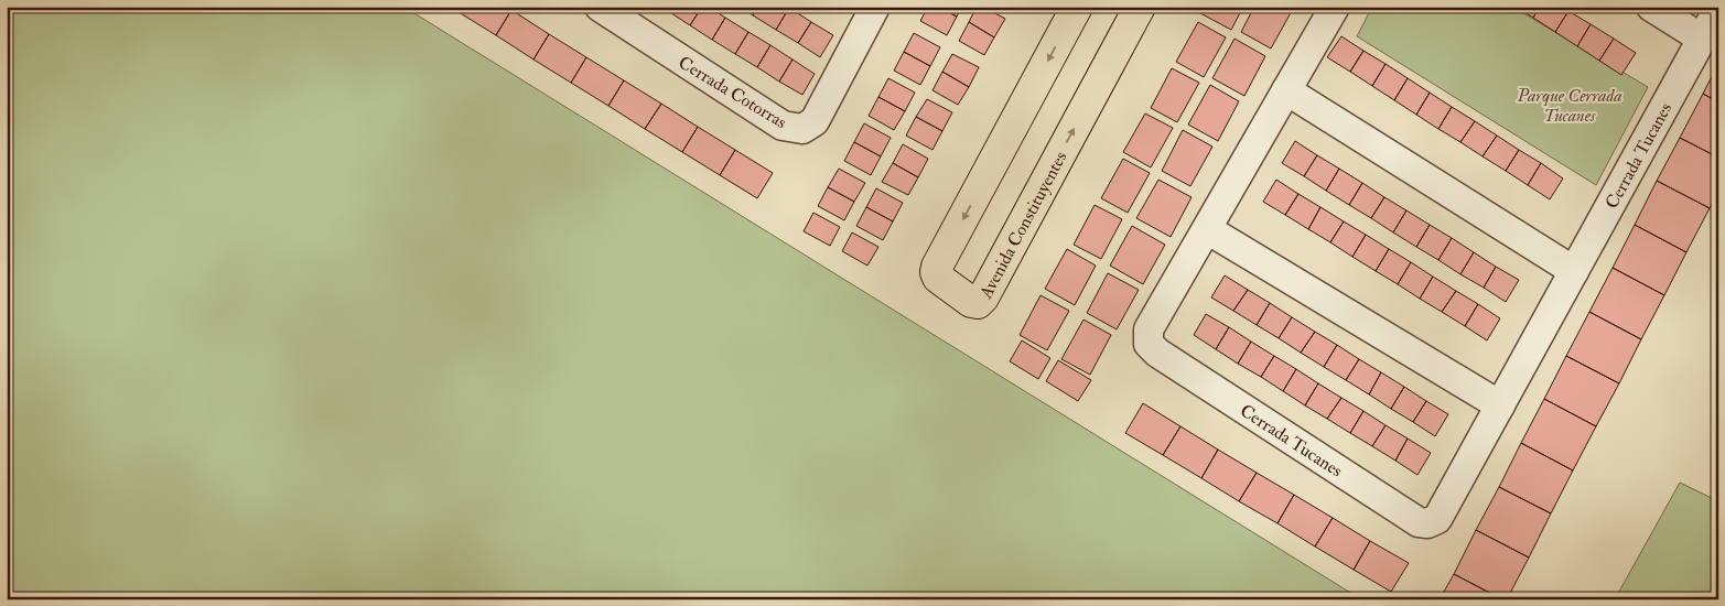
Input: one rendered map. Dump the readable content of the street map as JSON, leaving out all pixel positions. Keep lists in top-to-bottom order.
{
  "streets": {
    "main road": ["Avenida Constituyentes"],
    "street": ["Cerrada Cotorras", "Cerrada Tucanes"]
  },
  "parks": ["Parque Cerrada Tucanes"]
}
